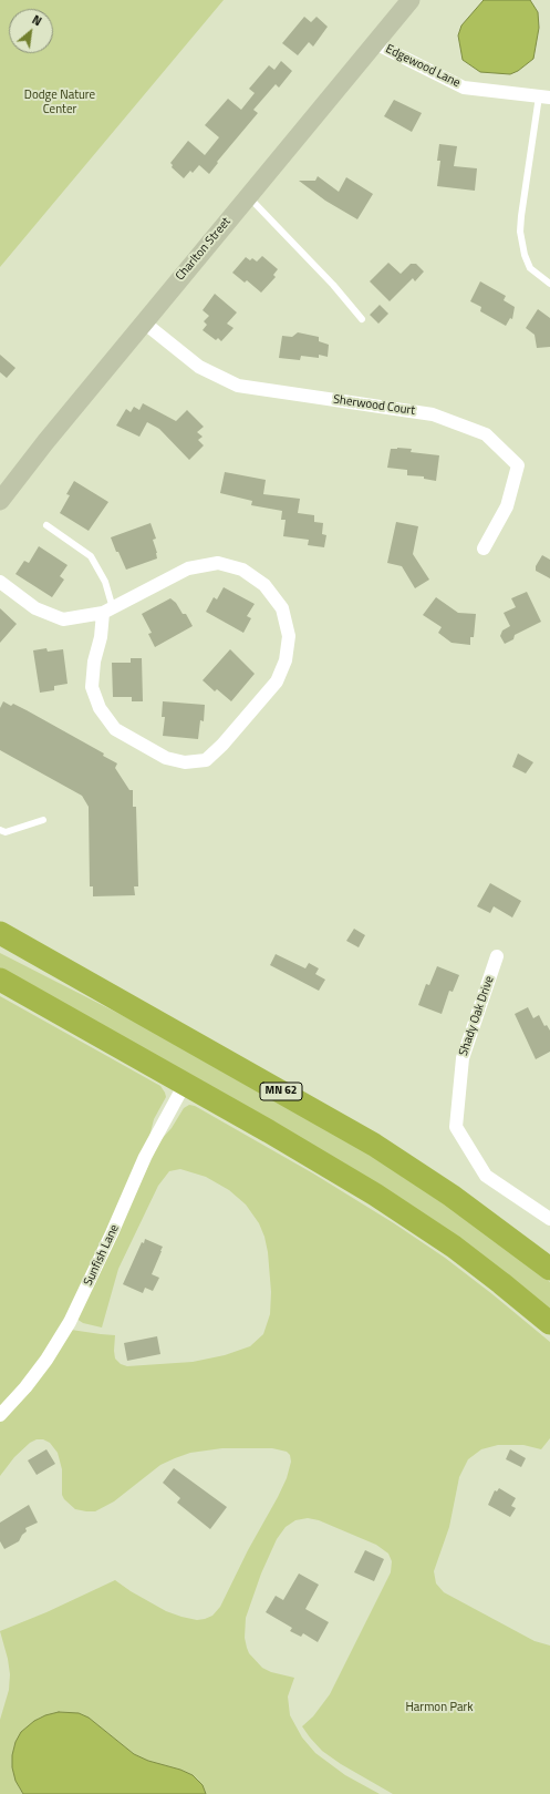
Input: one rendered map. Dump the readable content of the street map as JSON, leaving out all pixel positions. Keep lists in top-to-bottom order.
{
  "streets": {
    "highway": ["MN 62"],
    "street": [
      "Edgewood Lane",
      "Charlton Street",
      "Sherwood Court",
      "Shady Oak Drive",
      "Sunfish Lane"
    ]
  },
  "crossings": [
    ["Edgewood Lane", "Charlton Street"],
    ["Charlton Street", "Sherwood Court"]
  ],
  "parks": ["Dodge Nature Center", "Harmon Park"],
  "north": "top right"
}
